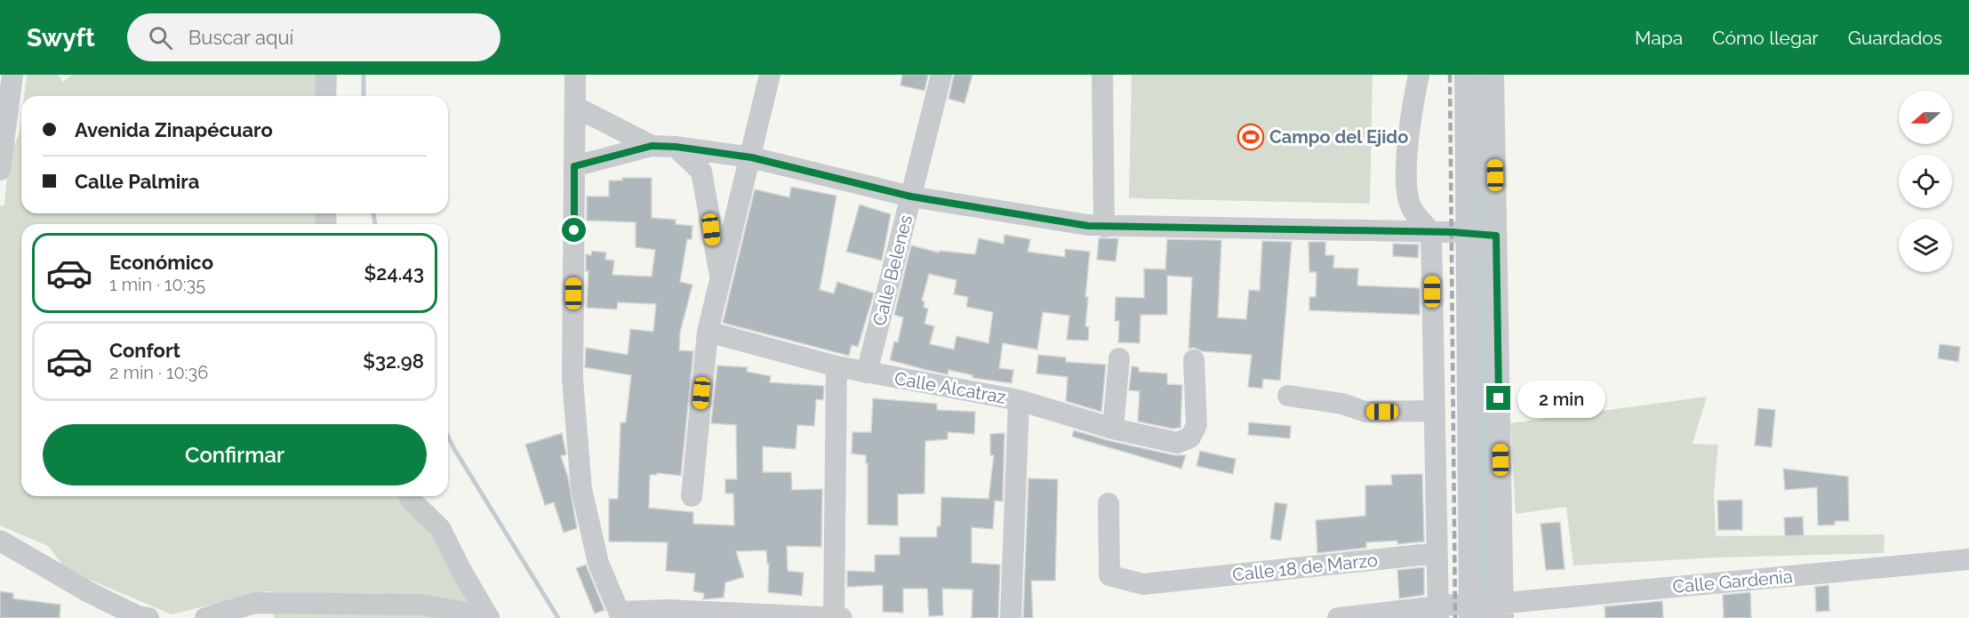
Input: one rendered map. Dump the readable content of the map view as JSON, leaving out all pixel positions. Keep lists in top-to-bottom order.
{
  "streets": {
    "street": [
      "Calle Belenes",
      "Calle Alcatraz",
      "Calle 18 de Marzo",
      "Calle Gardenia"
    ]
  },
  "crossings": [
    ["Calle Belenes", "Calle Alcatraz"]
  ],
  "places": {
    "sports": ["Campo del Ejido"]
  },
  "north": "left",
  "page": {
    "header": "Swyft",
    "search": "Buscar aquí",
    "nav": ["Mapa", "Cómo llegar", "Guardados"],
    "banner": ["Avenida Zinapécuaro", "Calle Palmira"],
    "list": [
      {
        "name": "Económico",
        "note": "1 min · 10:35",
        "value": "$24.43"
      },
      {
        "name": "Confort",
        "note": "2 min · 10:36",
        "value": "$32.98"
      }
    ],
    "bubble": "2 min",
    "buttons": "Confirmar"
  }
}
